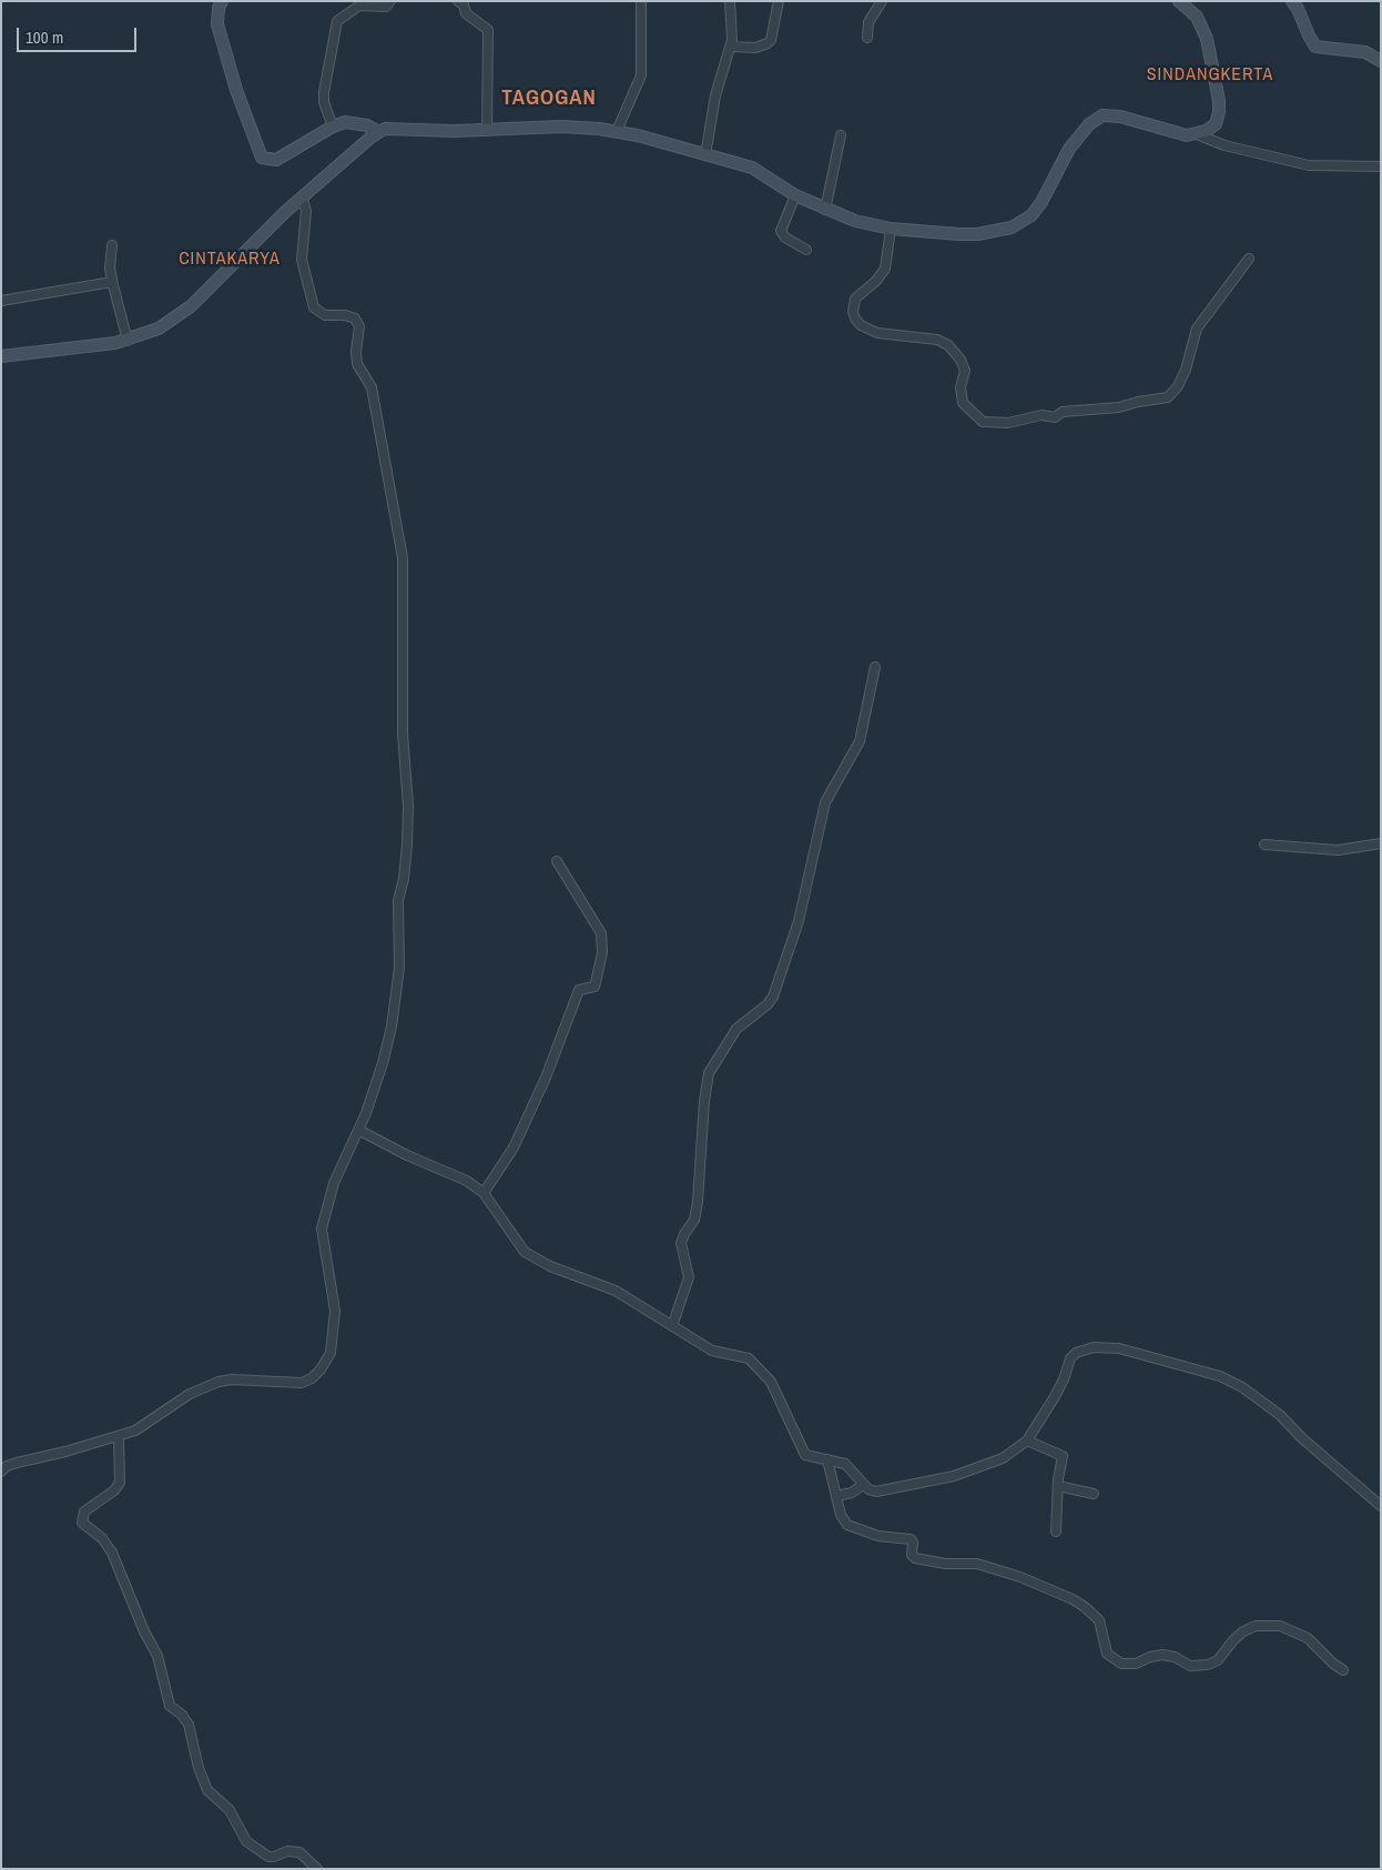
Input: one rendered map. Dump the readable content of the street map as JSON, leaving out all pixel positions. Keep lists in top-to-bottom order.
{
  "districts": ["SINDANGKERTA", "TAGOGAN", "CINTAKARYA"],
  "scale_bar": "100 m"
}
